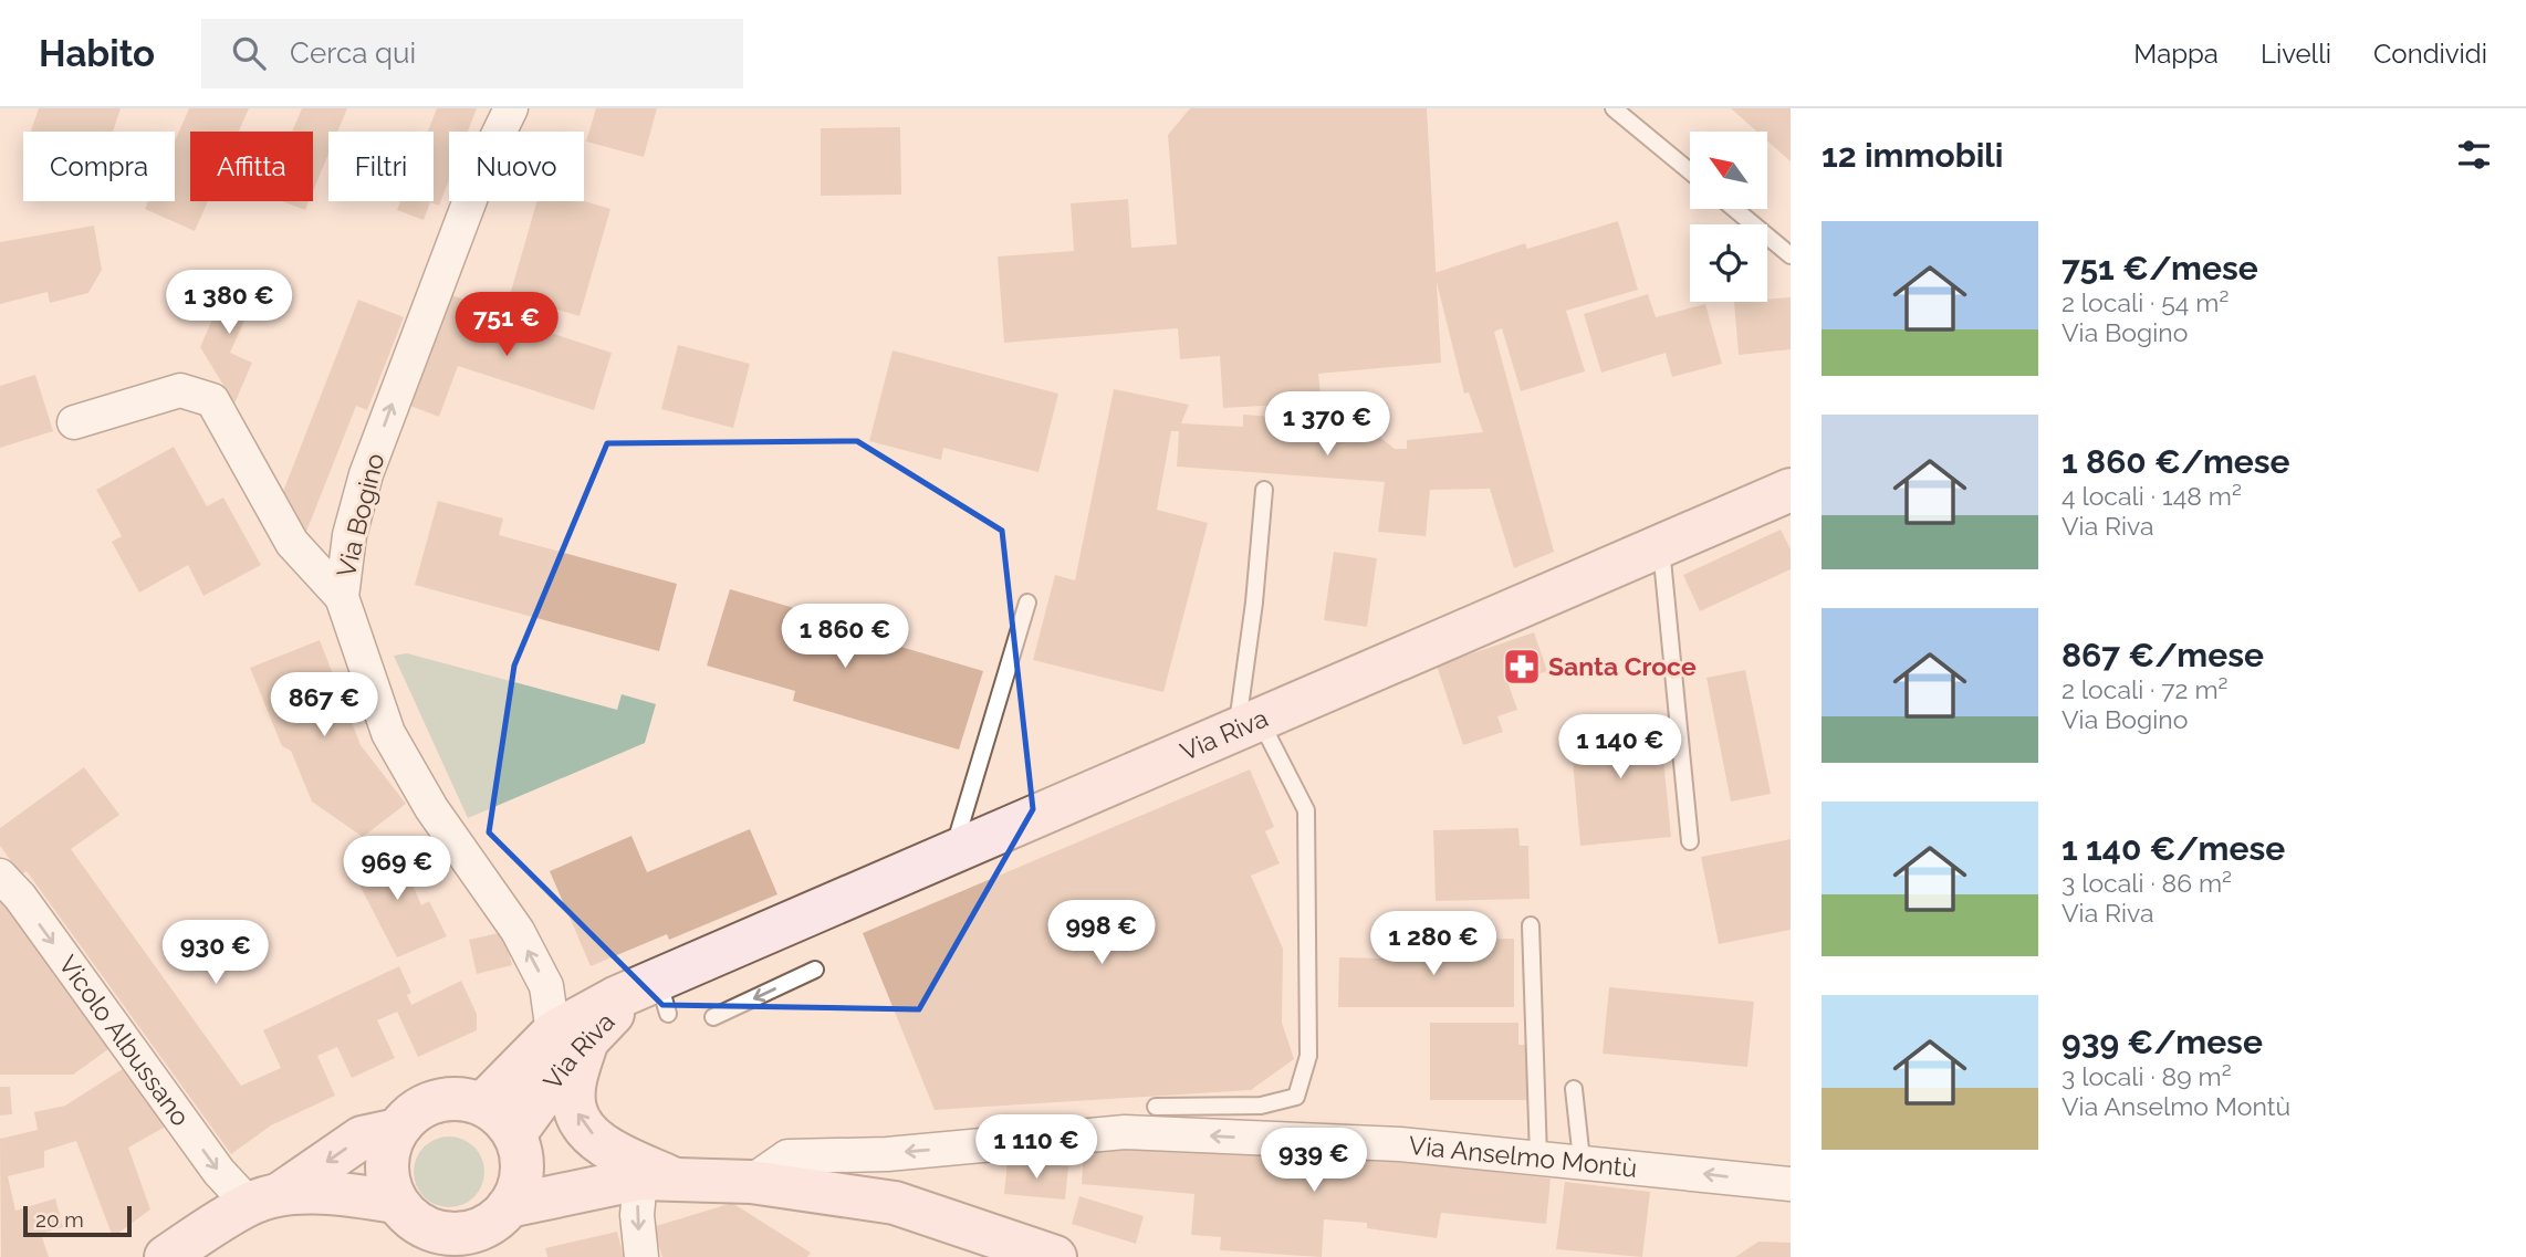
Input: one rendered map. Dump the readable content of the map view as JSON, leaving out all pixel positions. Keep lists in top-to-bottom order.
{
  "streets": {
    "street": [
      "Via Bogino",
      "Via Riva",
      "Vicolo Albussano",
      "Via Anselmo Montù"
    ]
  },
  "crossings": [
    ["Via Bogino", "Via Riva"]
  ],
  "one_way": ["Via Bogino", "Vicolo Albussano"],
  "places": {
    "pharmacy": ["Santa Croce"]
  },
  "scale_bar": "20 m",
  "north": "top left",
  "page": {
    "header": "Habito",
    "search": "Cerca qui",
    "nav": ["Mappa", "Livelli", "Condividi"],
    "heading": "12 immobili",
    "chip": [
      "Compra",
      "Affitta",
      "Filtri",
      "Nuovo"
    ],
    "list": [
      {
        "name": "751 €/mese",
        "note": "2 locali · 54 m² · Via Bogino"
      },
      {
        "name": "1 860 €/mese",
        "note": "4 locali · 148 m² · Via Riva"
      },
      {
        "name": "867 €/mese",
        "note": "2 locali · 72 m² · Via Bogino"
      },
      {
        "name": "1 140 €/mese",
        "note": "3 locali · 86 m² · Via Riva"
      },
      {
        "name": "939 €/mese",
        "note": "3 locali · 89 m² · Via Anselmo Montù"
      }
    ],
    "price": [
      "1 380 €",
      "751 €",
      "1 370 €",
      "1 860 €",
      "867 €",
      "1 140 €",
      "969 €",
      "998 €",
      "1 280 €",
      "930 €",
      "1 110 €",
      "939 €"
    ],
    "scale": "20 m"
  }
}
